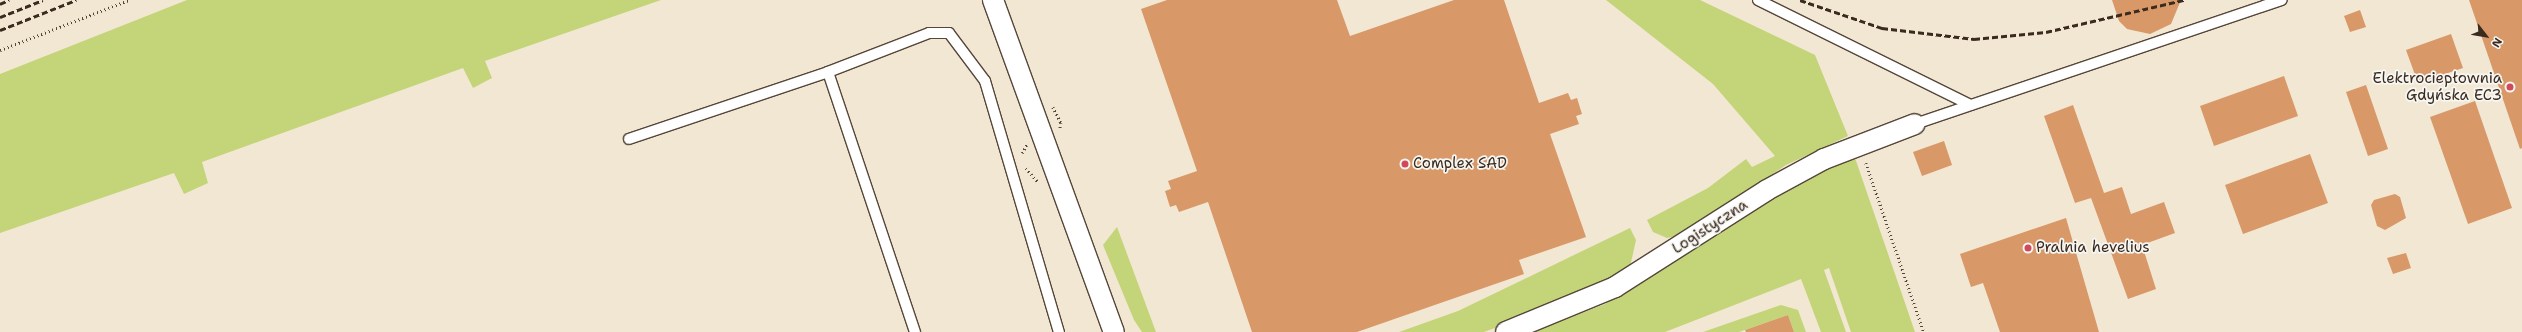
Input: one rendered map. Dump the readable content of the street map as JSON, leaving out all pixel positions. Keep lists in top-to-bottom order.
{
  "streets": {
    "street": ["Logistyczna"]
  },
  "places": ["Elektrociepłownia Gdyńska EC3", "Complex SAD", "Pralnia hevelius"],
  "north": "bottom right"
}
